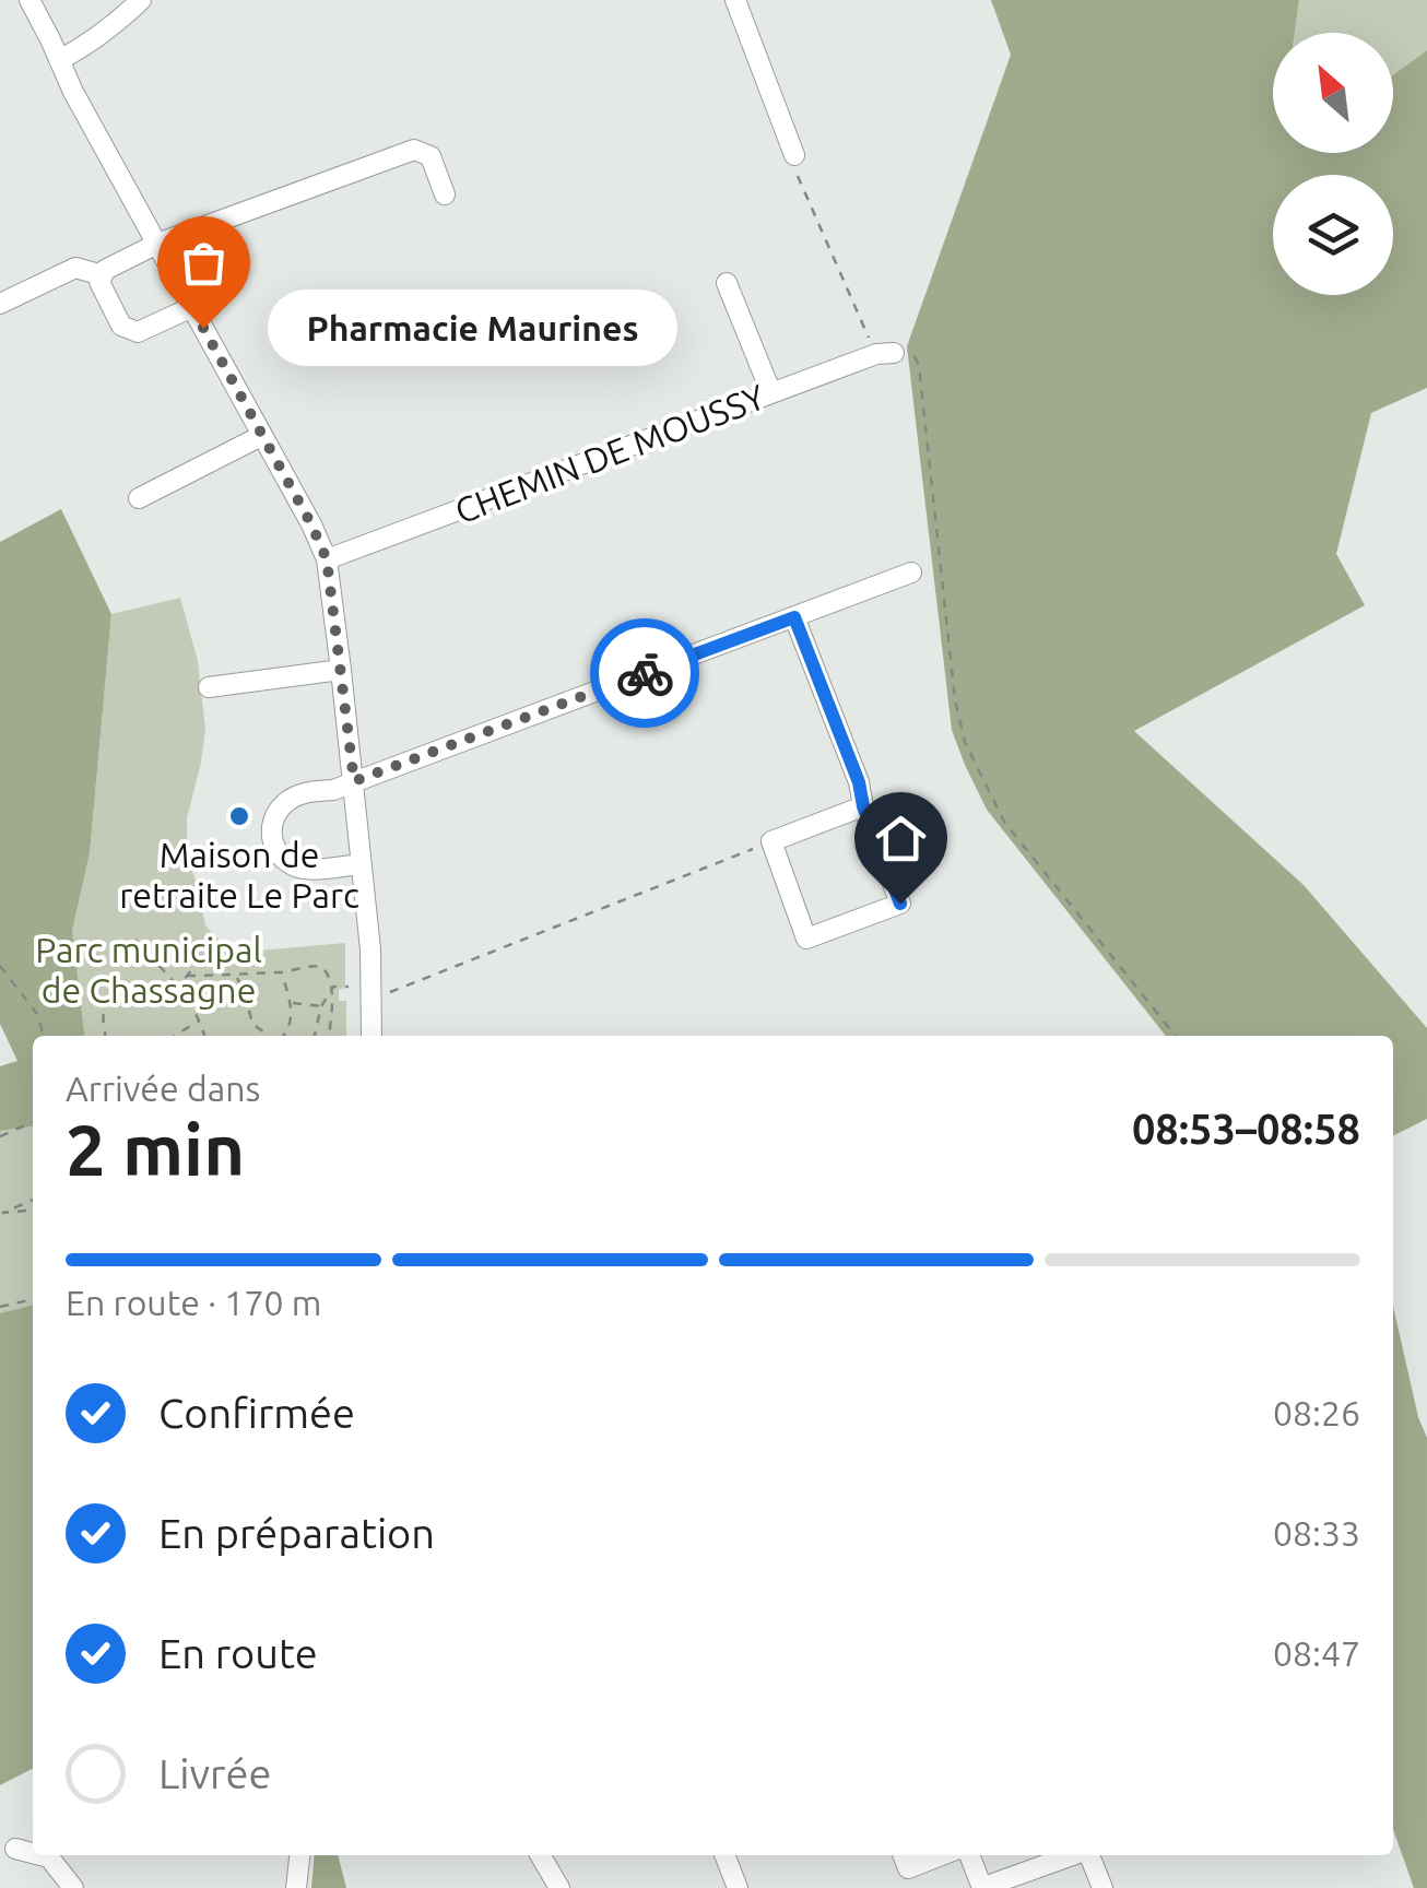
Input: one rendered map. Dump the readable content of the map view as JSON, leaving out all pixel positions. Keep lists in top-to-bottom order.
{
  "streets": {
    "street": ["CHEMIN DE MOUSSY"]
  },
  "parks": ["Parc municipal de Chassagne"],
  "places": ["Pharmacie Maurines", "Maison de retraite Le Parc"],
  "north": "top left",
  "page": {
    "bubble": "Pharmacie Maurines",
    "heading": ["2 min", "Arrivée dans", "08:53–08:58"],
    "bar": "En route · 170 m",
    "list": [
      ["Confirmée", "08:26"],
      ["En préparation", "08:33"],
      ["En route", "08:47"],
      "Livrée"
    ]
  }
}
